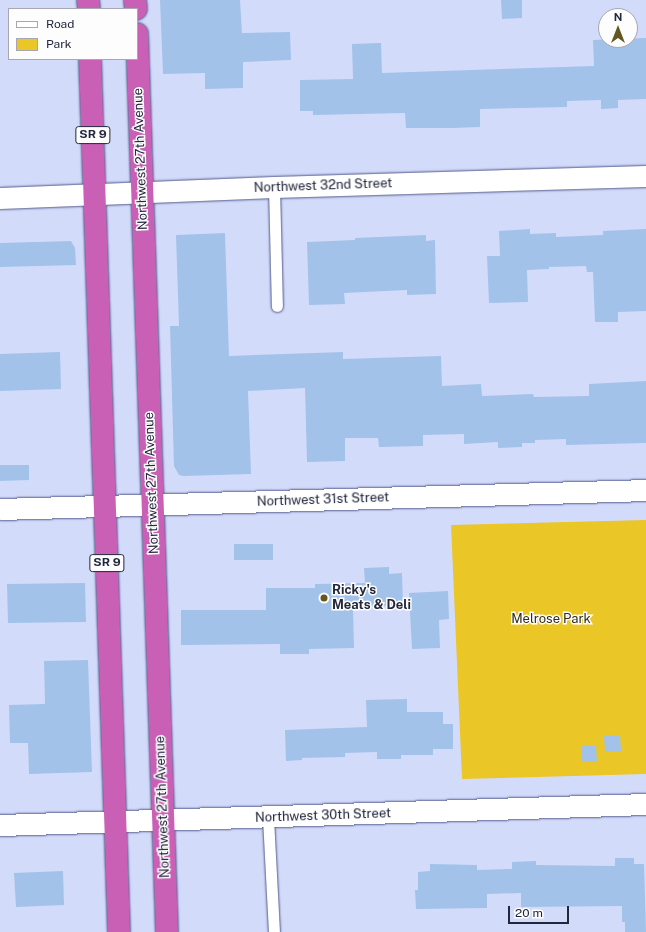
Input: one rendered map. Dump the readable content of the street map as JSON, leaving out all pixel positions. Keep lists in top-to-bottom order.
{
  "streets": {
    "highway": ["SR 9", "Northwest 27th Avenue"],
    "street": ["Northwest 32nd Street", "Northwest 31st Street", "Northwest 30th Street"]
  },
  "crossings": [
    ["SR 9", "Northwest 32nd Street"],
    ["SR 9", "Northwest 31st Street"],
    ["SR 9", "Northwest 30th Street"],
    ["Northwest 27th Avenue", "Northwest 32nd Street"],
    ["Northwest 27th Avenue", "Northwest 31st Street"],
    ["Northwest 27th Avenue", "Northwest 30th Street"]
  ],
  "parks": ["Melrose Park"],
  "places": ["Ricky's Meats & Deli"],
  "legend": ["Road", "Park"],
  "scale_bar": "20 m",
  "north": "top"
}
